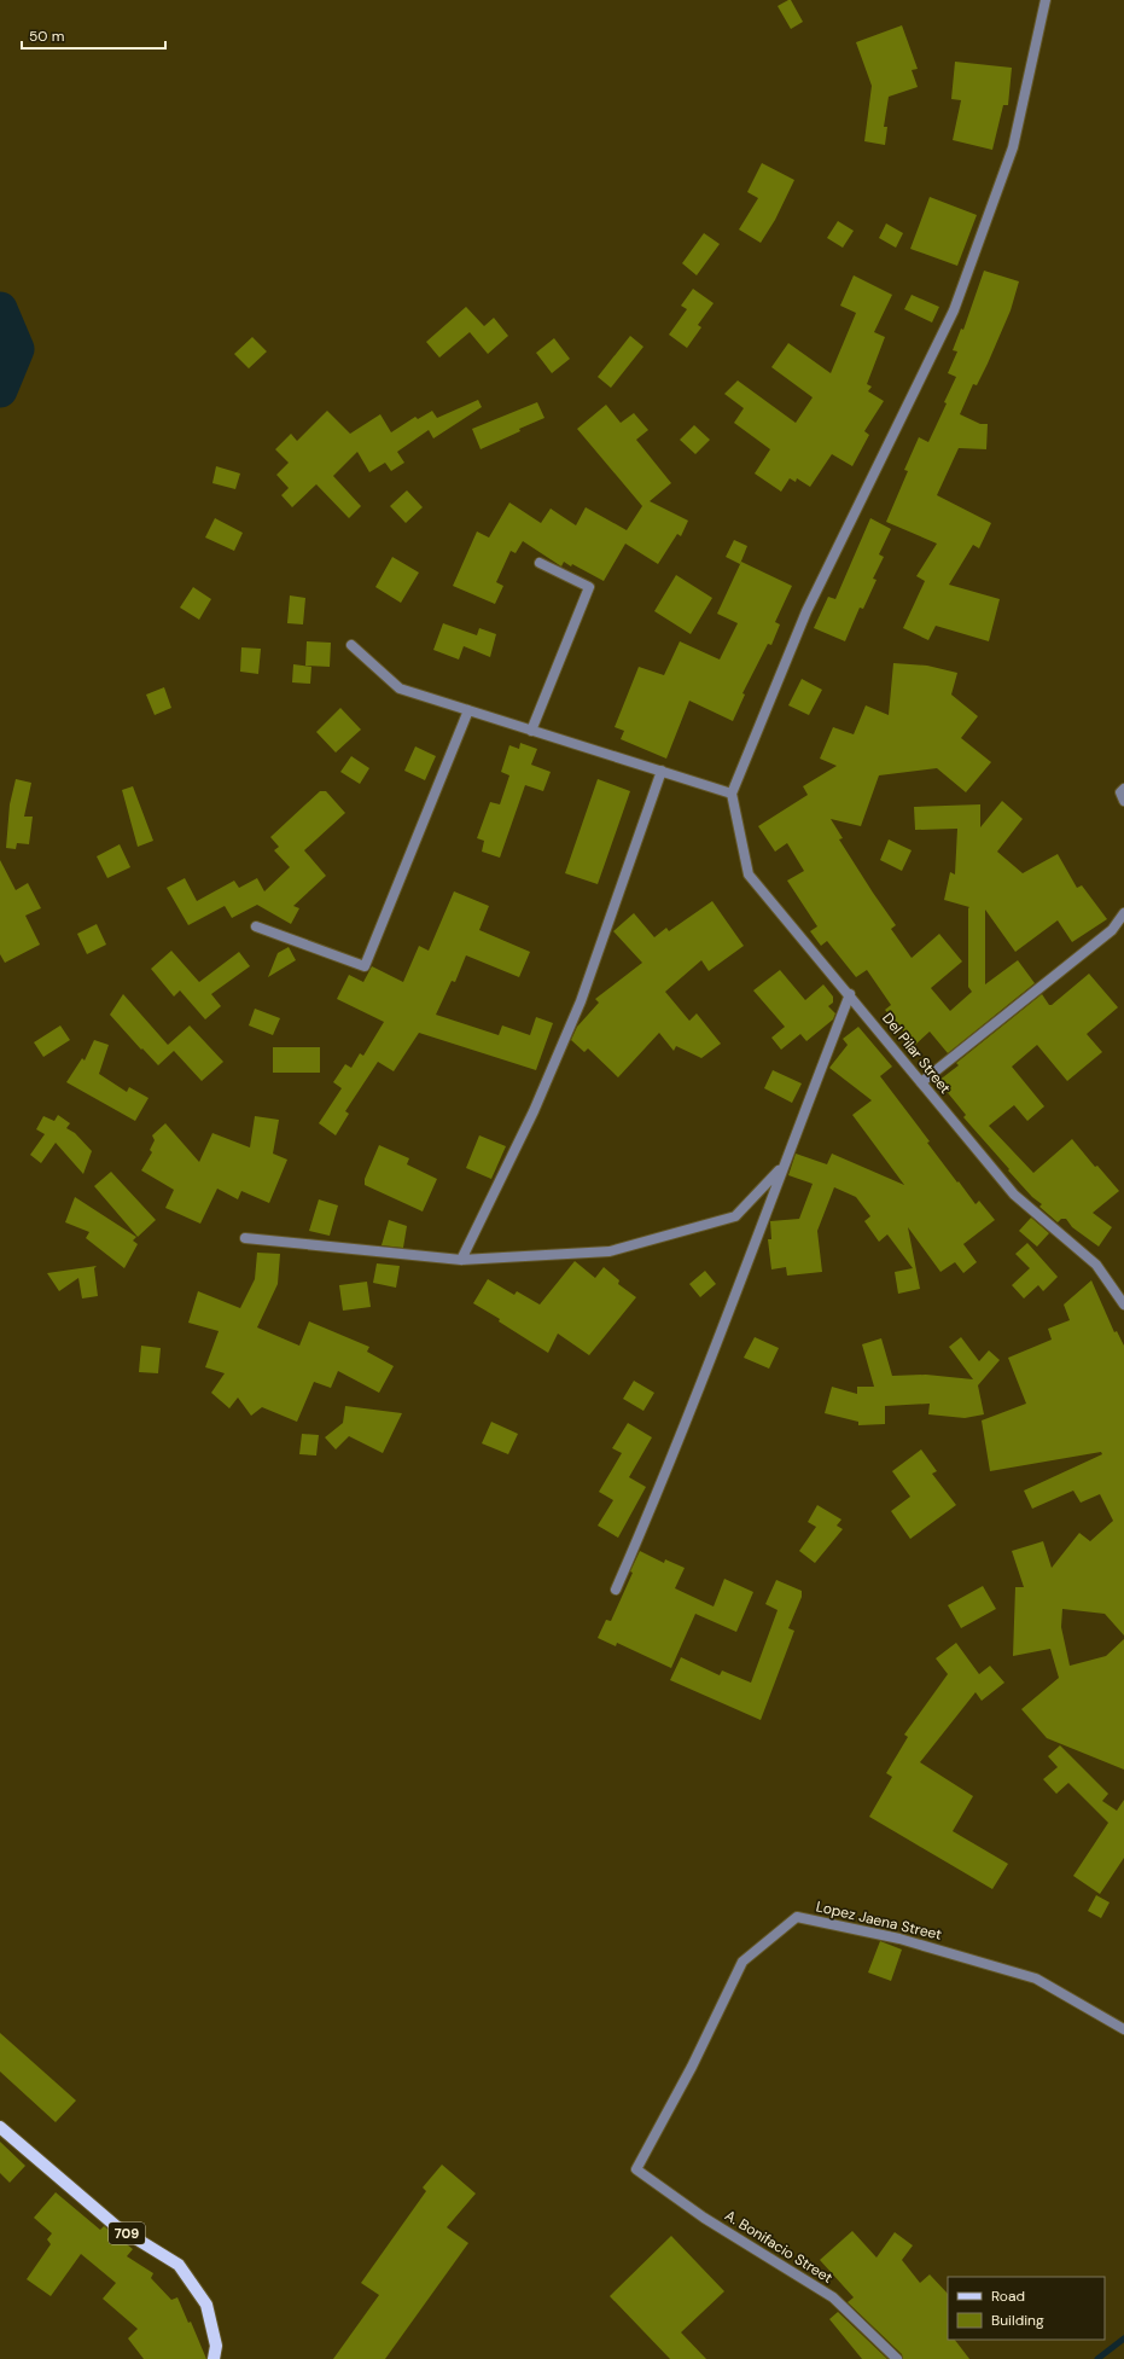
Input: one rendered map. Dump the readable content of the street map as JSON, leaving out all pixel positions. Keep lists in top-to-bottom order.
{
  "streets": {
    "main road": ["709"],
    "street": ["Del Pilar Street", "Lopez Jaena Street", "A. Bonifacio Street"]
  },
  "crossings": [
    ["Lopez Jaena Street", "A. Bonifacio Street"]
  ],
  "legend": ["Road", "Building"],
  "scale_bar": "50 m"
}
